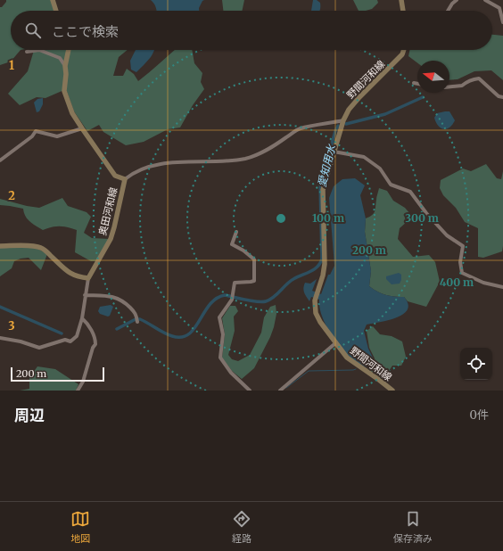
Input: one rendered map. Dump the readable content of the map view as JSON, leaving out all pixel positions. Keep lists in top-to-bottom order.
{
  "streets": {
    "main road": ["野間河和線", "奥田河和線"]
  },
  "water": ["愛知用水"],
  "scale_bar": "200 m",
  "north": "left",
  "page": {
    "search": "ここで検索",
    "scale": "200 m",
    "heading": ["周辺", "0件"],
    "nav": ["地図", "経路", "保存済み"]
  },
  "grid": {
    "rows": ["1", "2", "3"]
  },
  "rings": [
    "100 m",
    "300 m",
    "200 m",
    "400 m"
  ]
}
